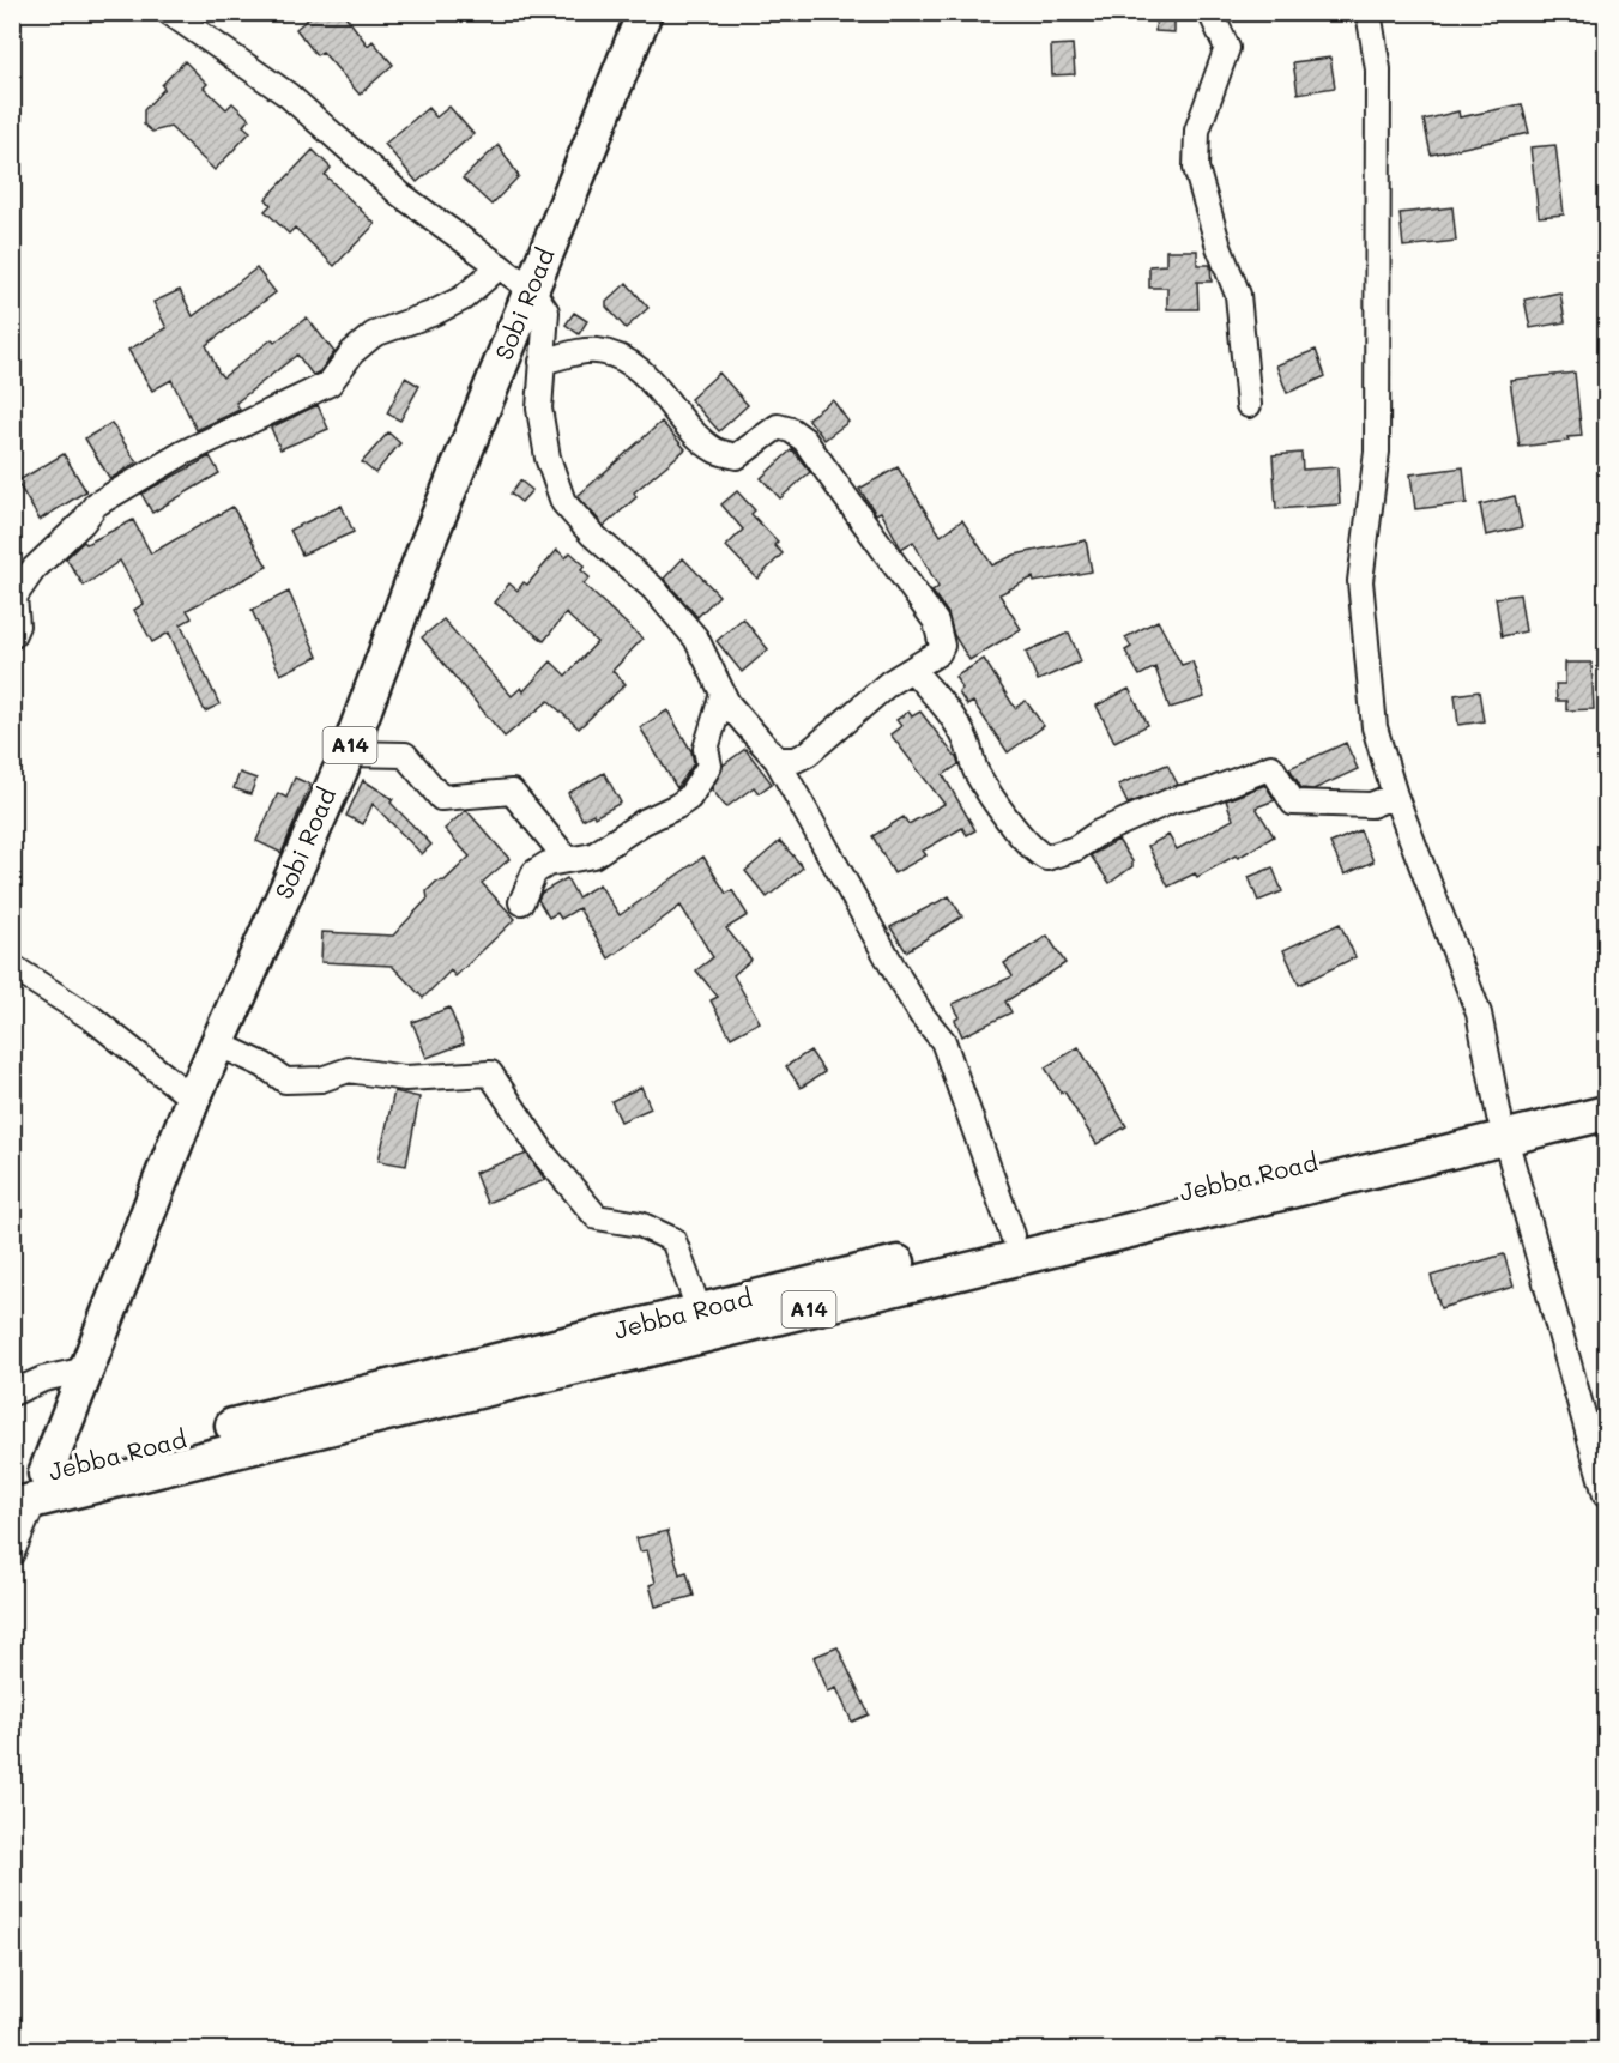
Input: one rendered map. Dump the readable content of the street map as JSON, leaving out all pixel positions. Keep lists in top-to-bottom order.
{
  "streets": {
    "highway": ["Sobi Road", "A14", "Jebba Road"]
  },
  "crossings": [
    ["Sobi Road", "A14"],
    ["Sobi Road", "Jebba Road"],
    ["A14", "Jebba Road"]
  ]
}
